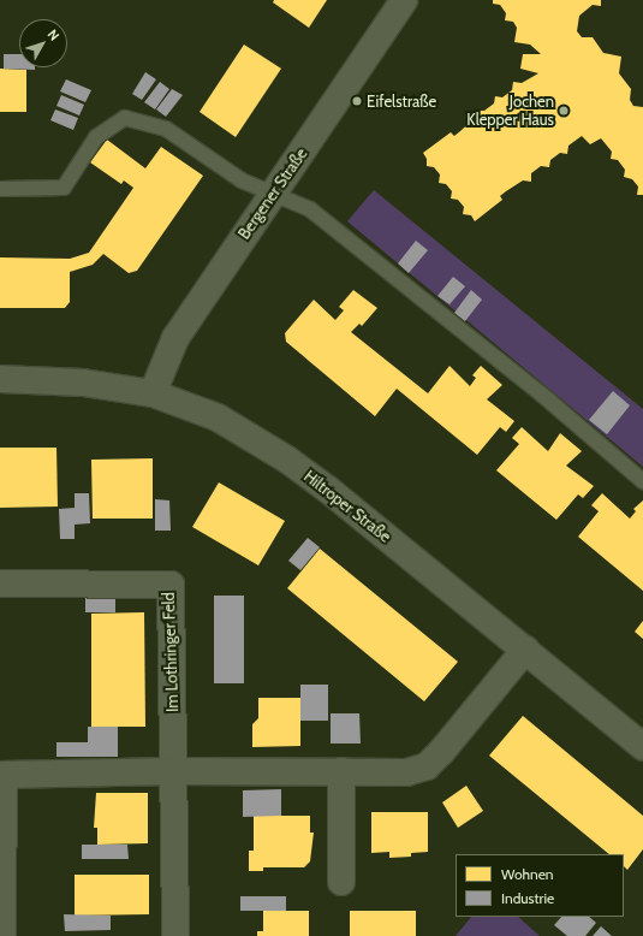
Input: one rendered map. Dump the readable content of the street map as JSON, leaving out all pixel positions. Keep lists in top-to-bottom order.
{
  "streets": {
    "street": ["Bergener Straße", "Hiltroper Straße", "Im Lothringer Feld"]
  },
  "crossings": [
    ["Bergener Straße", "Hiltroper Straße"]
  ],
  "places": ["Eifelstraße", "Jochen Klepper Haus"],
  "legend": ["Wohnen", "Industrie"],
  "north": "top right"
}
